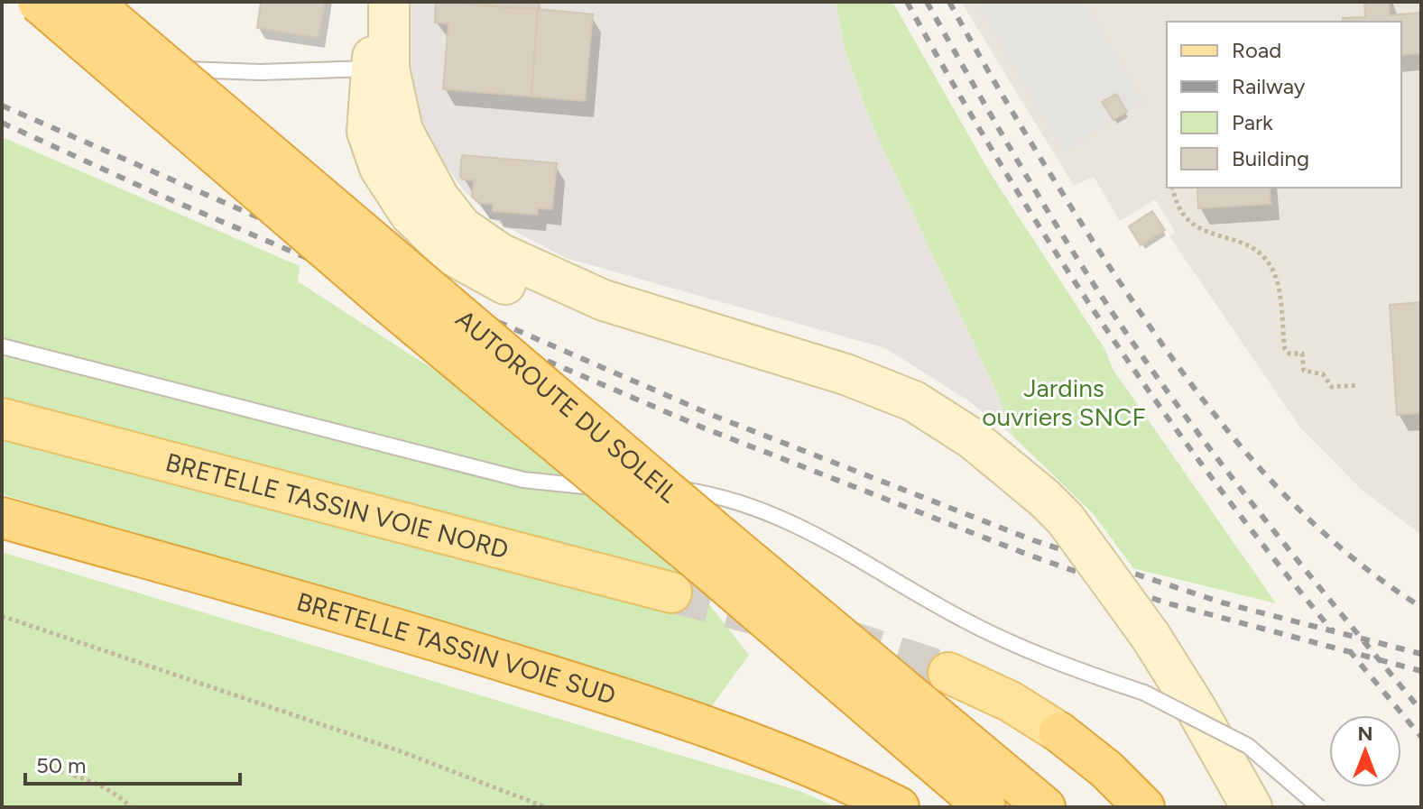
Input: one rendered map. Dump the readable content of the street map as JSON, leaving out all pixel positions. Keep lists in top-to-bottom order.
{
  "streets": {
    "highway": ["AUTOROUTE DU SOLEIL", "BRETELLE TASSIN VOIE SUD"],
    "main road": ["BRETELLE TASSIN VOIE NORD"]
  },
  "parks": ["Jardins ouvriers SNCF"],
  "legend": [
    "Road",
    "Railway",
    "Park",
    "Building"
  ],
  "scale_bar": "50 m",
  "north": "top"
}
